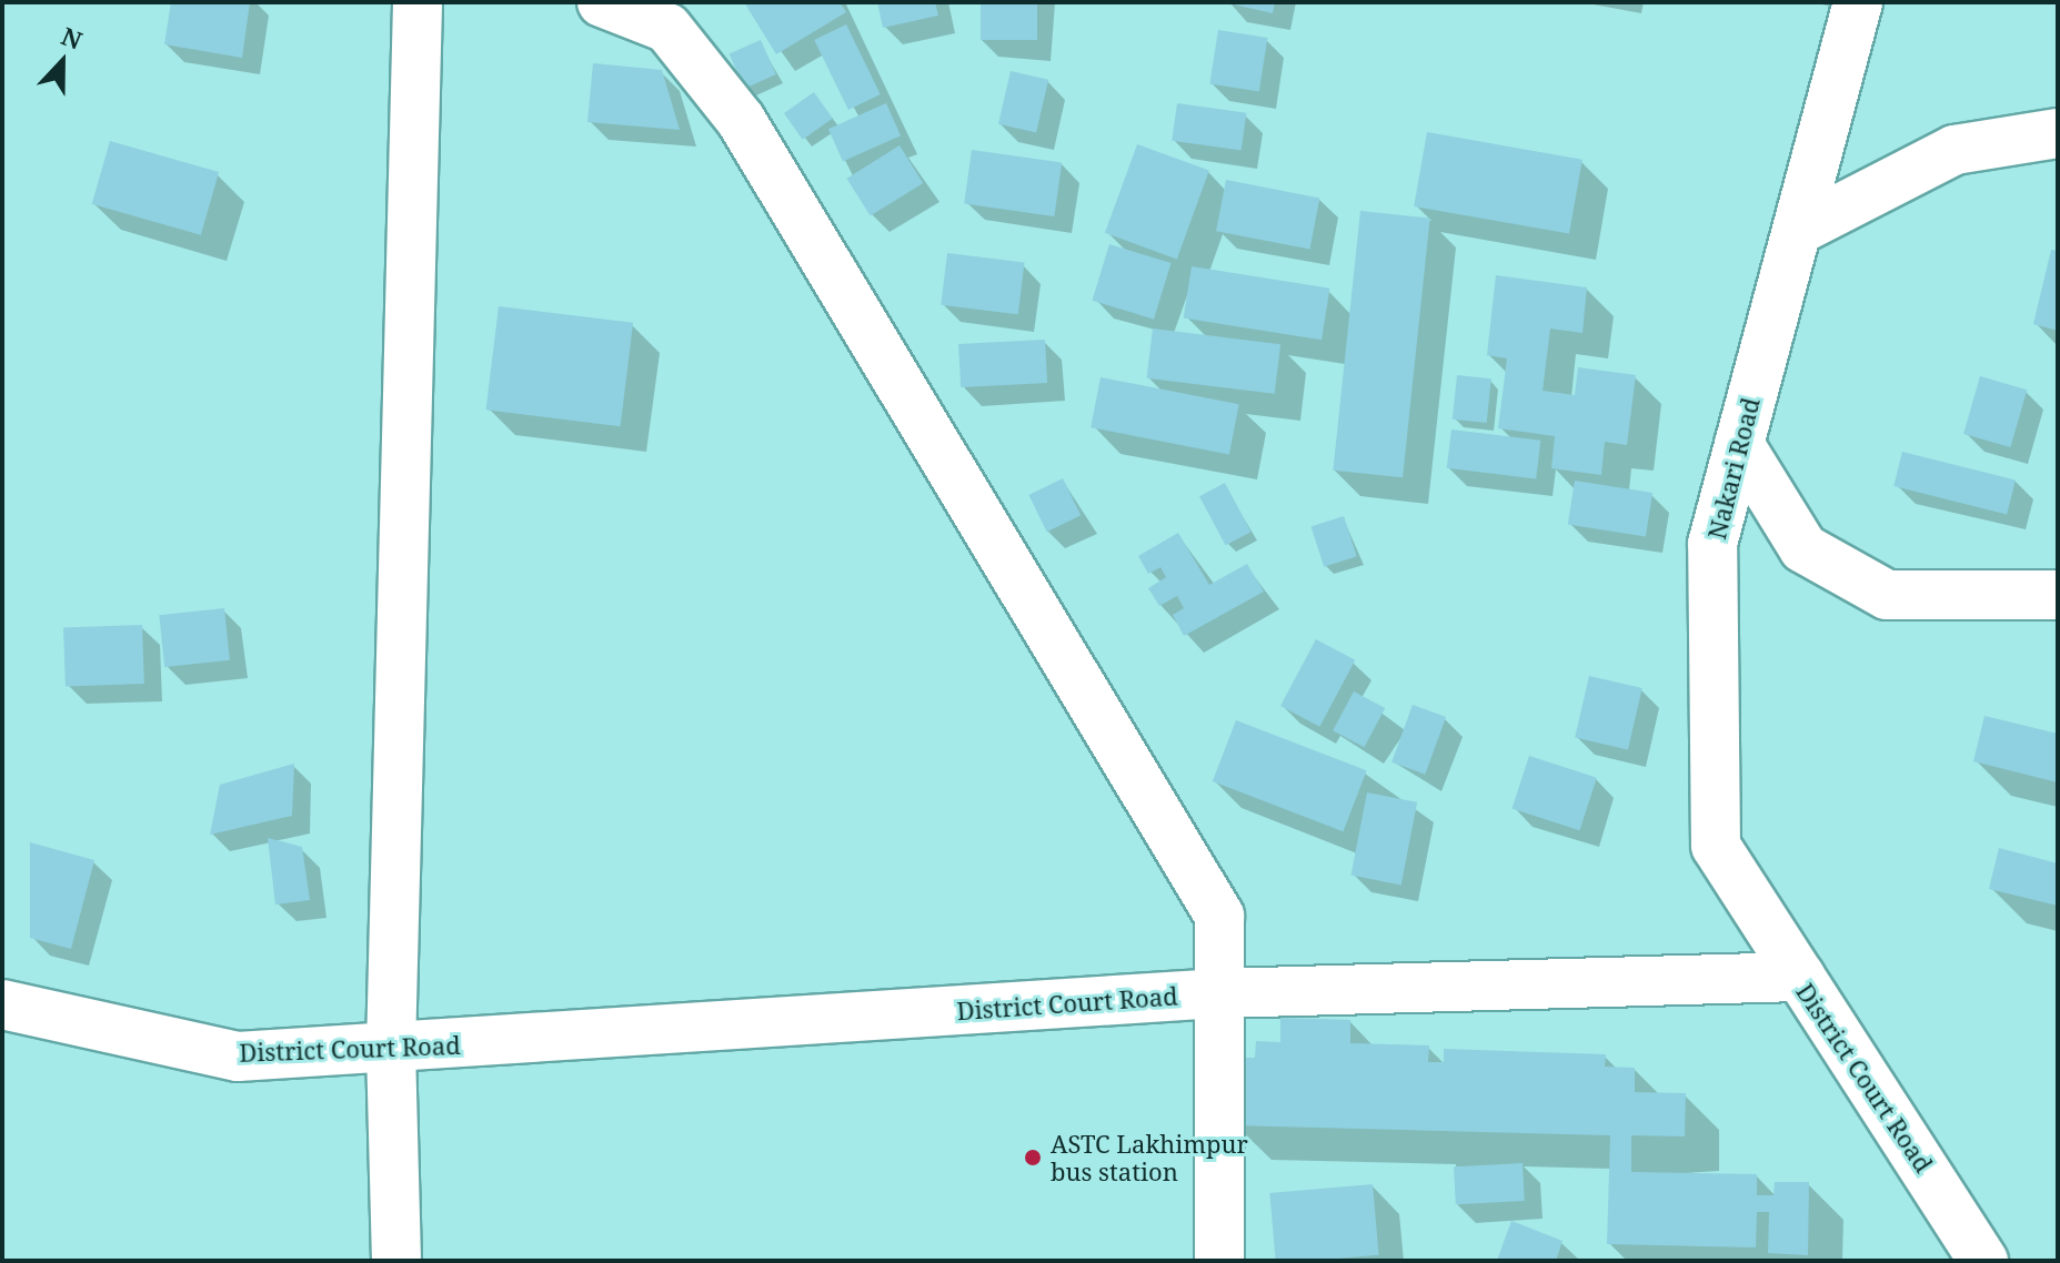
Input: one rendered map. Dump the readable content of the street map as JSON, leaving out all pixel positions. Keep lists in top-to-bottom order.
{
  "streets": {
    "street": ["Nakari Road", "District Court Road"]
  },
  "crossings": [
    ["Nakari Road", "District Court Road"]
  ],
  "places": ["ASTC Lakhimpur bus station"],
  "north": "top"
}
